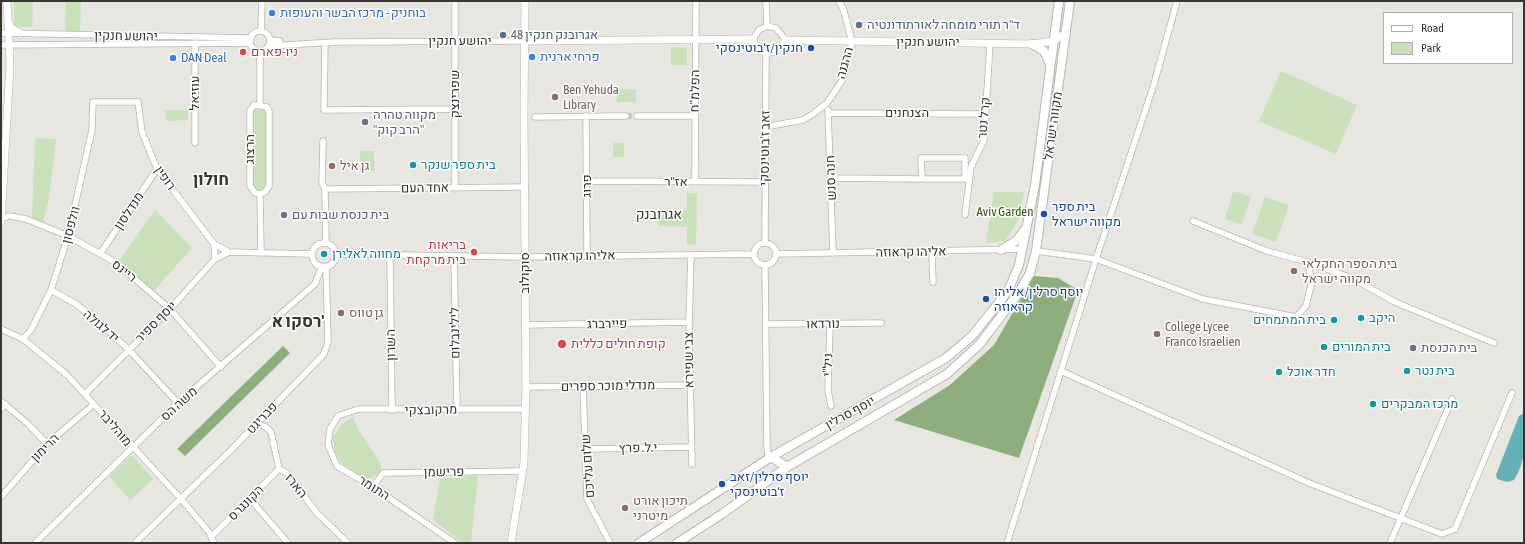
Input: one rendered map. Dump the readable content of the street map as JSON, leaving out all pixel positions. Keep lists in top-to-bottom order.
{
  "streets": {
    "main road": ["מקווה ישראל", "יוסף סרלין"],
    "street": [
      "יהושע חנקין",
      "ההגנה",
      "הפלמ\"ח",
      "עוזיאל",
      "שפרינצק",
      "הצנחנים",
      "קרל נטר",
      "זאב ז'בוטינסקי",
      "הרצוג",
      "רופין",
      "חנה סנש",
      "אז\"ר",
      "פרוג",
      "אחד העם",
      "מנדלסון",
      "וולפסון",
      "אליהו קראוזה",
      "ריינס",
      "סוקולוב",
      "יוסף ספיר",
      "פיירברג",
      "נורדאו",
      "יד לגולה",
      "לילינבלום",
      "השרון",
      "צבי שפירא",
      "ניל\"י",
      "מנדלי מוכר ספרים",
      "משה הס",
      "מרקובצקי",
      "פבריגט",
      "מוהליבר",
      "הרימון",
      "י.ל. פרץ",
      "שלום עליכם",
      "פרישמן",
      "הארז",
      "התומר",
      "הקונגרס"
    ]
  },
  "crossings": [
    ["יהושע חנקין", "ההגנה"],
    ["יהושע חנקין", "הפלמ\"ח"],
    ["יהושע חנקין", "עוזיאל"],
    ["יהושע חנקין", "שפרינצק"],
    ["יהושע חנקין", "קרל נטר"],
    ["יהושע חנקין", "מקווה ישראל"],
    ["יהושע חנקין", "זאב ז'בוטינסקי"],
    ["יהושע חנקין", "סוקולוב"],
    ["ההגנה", "זאב ז'בוטינסקי"],
    ["ההגנה", "חנה סנש"],
    ["הפלמ\"ח", "אז\"ר"],
    ["שפרינצק", "אחד העם"],
    ["הצנחנים", "קרל נטר"],
    ["הצנחנים", "חנה סנש"],
    ["מקווה ישראל", "אליהו קראוזה"],
    ["מקווה ישראל", "יוסף סרלין"],
    ["זאב ז'בוטינסקי", "אז\"ר"],
    ["זאב ז'בוטינסקי", "אליהו קראוזה"],
    ["רופין", "מנדלסון"],
    ["רופין", "וולפסון"],
    ["רופין", "יוסף ספיר"],
    ["חנה סנש", "אליהו קראוזה"],
    ["אז\"ר", "פרוג"],
    ["פרוג", "אליהו קראוזה"],
    ["אחד העם", "סוקולוב"],
    ["מנדלסון", "ריינס"],
    ["וולפסון", "ריינס"],
    ["וולפסון", "יד לגולה"],
    ["וולפסון", "מוהליבר"],
    ["אליהו קראוזה", "סוקולוב"],
    ["אליהו קראוזה", "לילינבלום"],
    ["אליהו קראוזה", "השרון"],
    ["אליהו קראוזה", "צבי שפירא"],
    ["אליהו קראוזה", "משה הס"],
    ["אליהו קראוזה", "יוסף סרלין"],
    ["אליהו קראוזה", "פבריגט"],
    ["ריינס", "יוסף ספיר"],
    ["ריינס", "משה הס"],
    ["סוקולוב", "פיירברג"],
    ["סוקולוב", "מנדלי מוכר ספרים"],
    ["סוקולוב", "מרקובצקי"],
    ["סוקולוב", "פרישמן"],
    ["יוסף ספיר", "יד לגולה"],
    ["יוסף ספיר", "מוהליבר"],
    ["פיירברג", "צבי שפירא"],
    ["נורדאו", "ניל\"י"],
    ["יד לגולה", "משה הס"],
    ["לילינבלום", "מרקובצקי"],
    ["השרון", "מרקובצקי"],
    ["צבי שפירא", "מנדלי מוכר ספרים"],
    ["צבי שפירא", "י.ל. פרץ"],
    ["מנדלי מוכר ספרים", "שלום עליכם"],
    ["משה הס", "פבריגט"],
    ["משה הס", "מוהליבר"],
    ["מרקובצקי", "התומר"],
    ["פבריגט", "מוהליבר"],
    ["פבריגט", "הארז"],
    ["מוהליבר", "הרימון"],
    ["מוהליבר", "הקונגרס"],
    ["י.ל. פרץ", "שלום עליכם"],
    ["פרישמן", "התומר"],
    ["הארז", "הקונגרס"]
  ],
  "districts": ["חולון", "אגרובנק", "רסקו א'"],
  "parks": ["Aviv Garden"],
  "places": [
    "בוחניק - מרכז הבשר והעופות",
    "ד\"ר תורי מומחה לאורתודונטיה",
    "אגרובנק חנקין 48",
    "חנקין/ז׳בוטינסקי",
    "ניו-פארם",
    "פרחי ארנית",
    "DAN Deal",
    "Ben Yehuda Library",
    "מקווה טהרה \"הרב קוק\"",
    "בית ספר שנקר",
    "גן איל",
    "בית ספר מקווה ישראל",
    "בית כנסת שבות עם",
    "בריאות בית מרקחת",
    "מחווה לאלירן",
    "בית הספר החקלאי מקווה ישראל",
    "יוסף סרלין/אליהו קראוזה",
    "גן טווס",
    "היקב",
    "בית המתמחים",
    "College Lycee Franco Israelien",
    "קופת חולים כללית",
    "בית המורים",
    "בית הכנסת",
    "בית נטר",
    "חדר אוכל",
    "מרכז המבקרים",
    "יוסף סרלין/זאב ז׳בוטינסקי",
    "תיכון אורט מיטרני"
  ],
  "legend": ["Road", "Park"]
}
